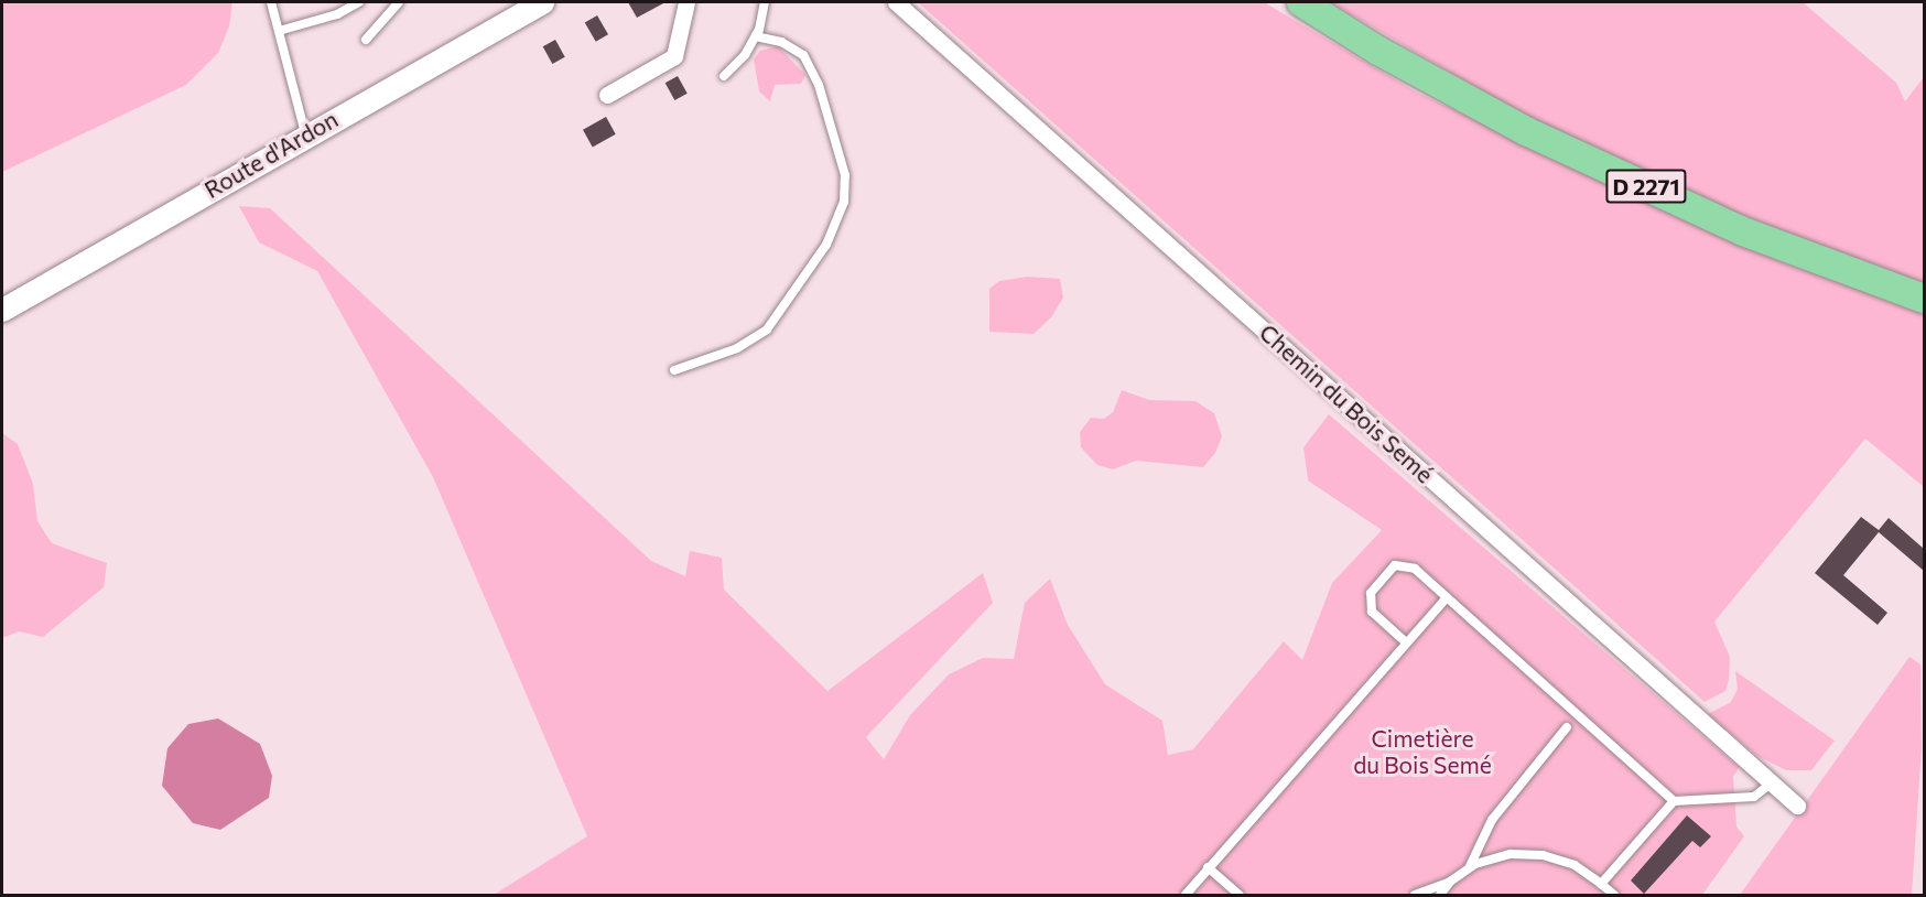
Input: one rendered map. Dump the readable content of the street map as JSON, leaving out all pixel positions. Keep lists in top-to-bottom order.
{
  "streets": {
    "highway": ["D 2271"],
    "main road": ["Route d'Ardon"],
    "street": ["Chemin du Bois Semé"]
  },
  "parks": ["Cimetière du Bois Semé"]
}
